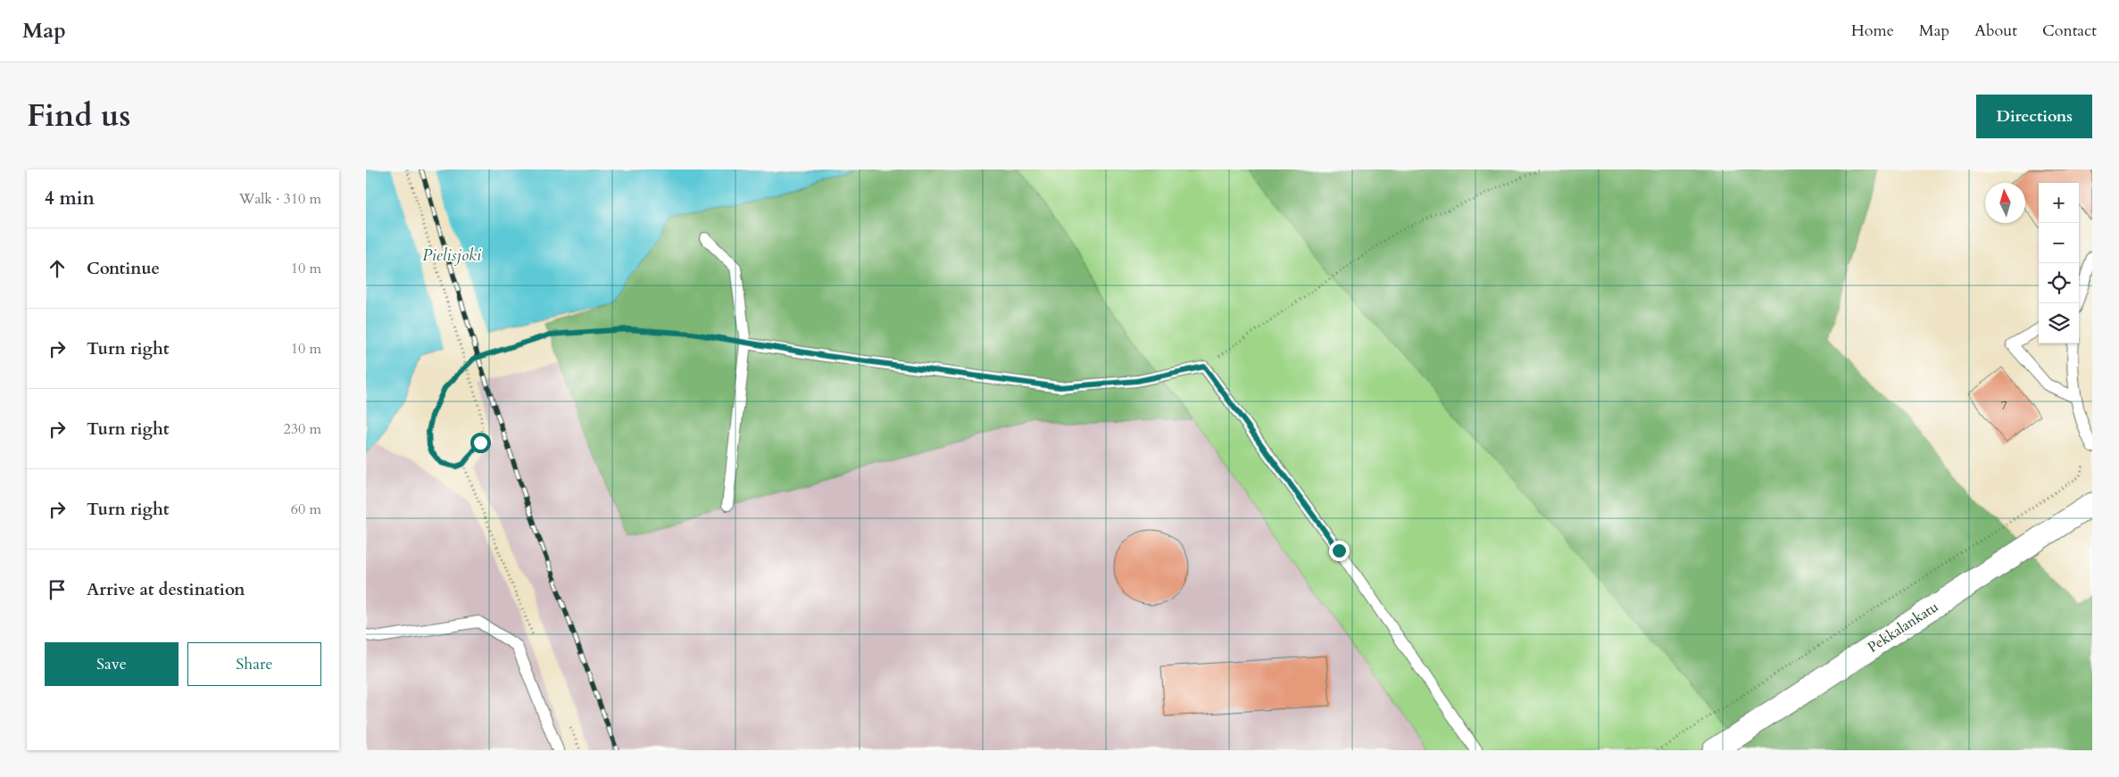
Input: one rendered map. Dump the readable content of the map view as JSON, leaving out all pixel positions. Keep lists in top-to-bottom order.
{
  "streets": {
    "street": ["Pekkalankatu"]
  },
  "water": ["Pielisjoki"],
  "house_numbers": ["7"],
  "north": "top",
  "page": {
    "header": "Map",
    "nav": [
      "Home",
      "Map",
      "About",
      "Contact"
    ],
    "title": "Find us",
    "buttons": [
      "Directions",
      ["Save", "Share"]
    ],
    "heading": ["4 min", "Walk · 310 m"],
    "map_buttons": ["+", "−"],
    "list": [
      ["Continue", "10 m"],
      ["Turn right", "10 m"],
      ["Turn right", "230 m"],
      ["Turn right", "60 m"],
      "Arrive at destination"
    ]
  }
}
